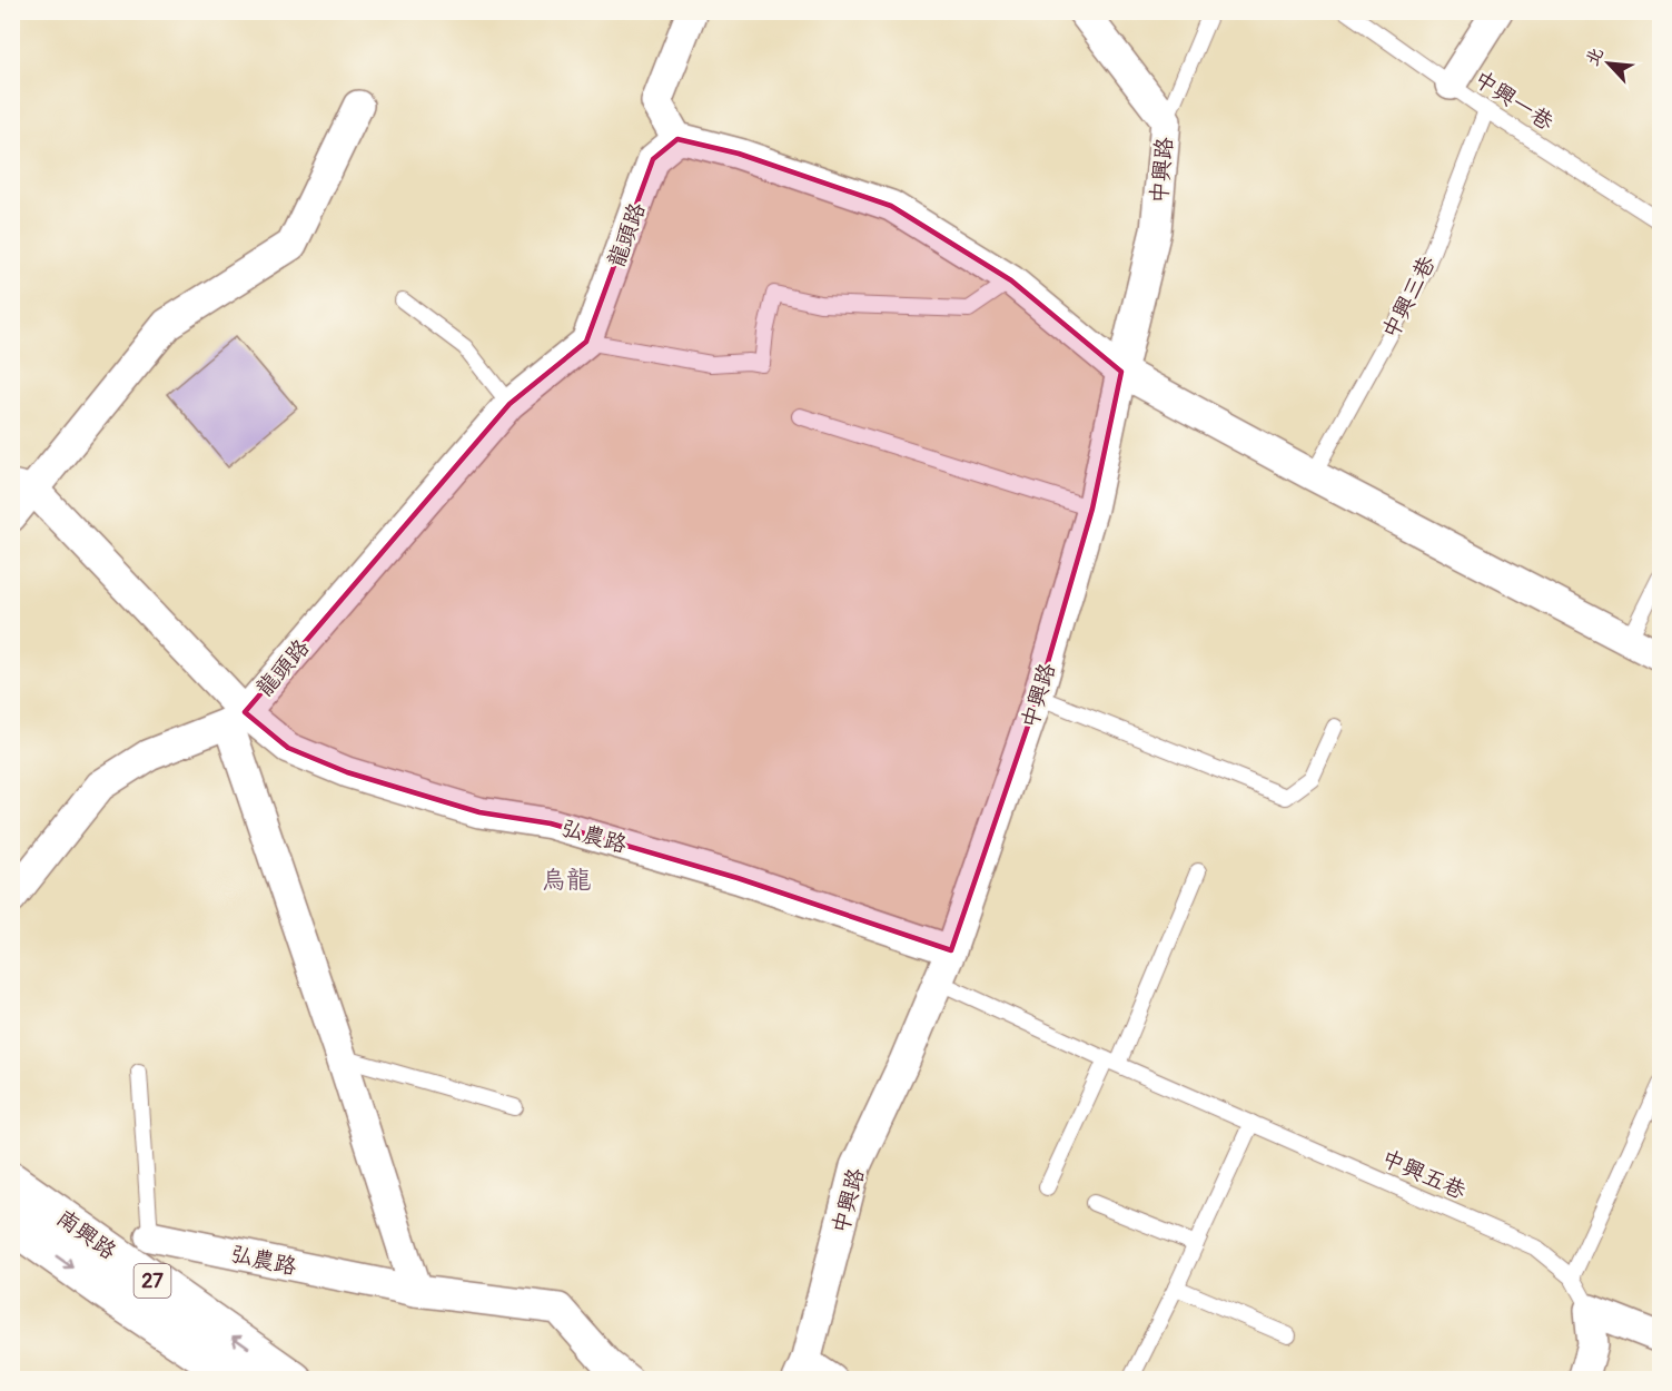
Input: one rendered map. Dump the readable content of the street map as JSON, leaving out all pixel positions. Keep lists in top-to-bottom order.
{
  "streets": {
    "main road": ["南興路", "27"],
    "street": ["中興路", "龍頭路", "弘農路"],
    "lane": ["中興一巷", "中興三巷", "中興五巷"]
  },
  "crossings": [
    ["中興一巷", "中興三巷"],
    ["中興路", "弘農路"],
    ["中興路", "中興五巷"],
    ["龍頭路", "弘農路"],
    ["弘農路", "南興路"]
  ],
  "districts": ["烏龍"],
  "north": "top left"
}
